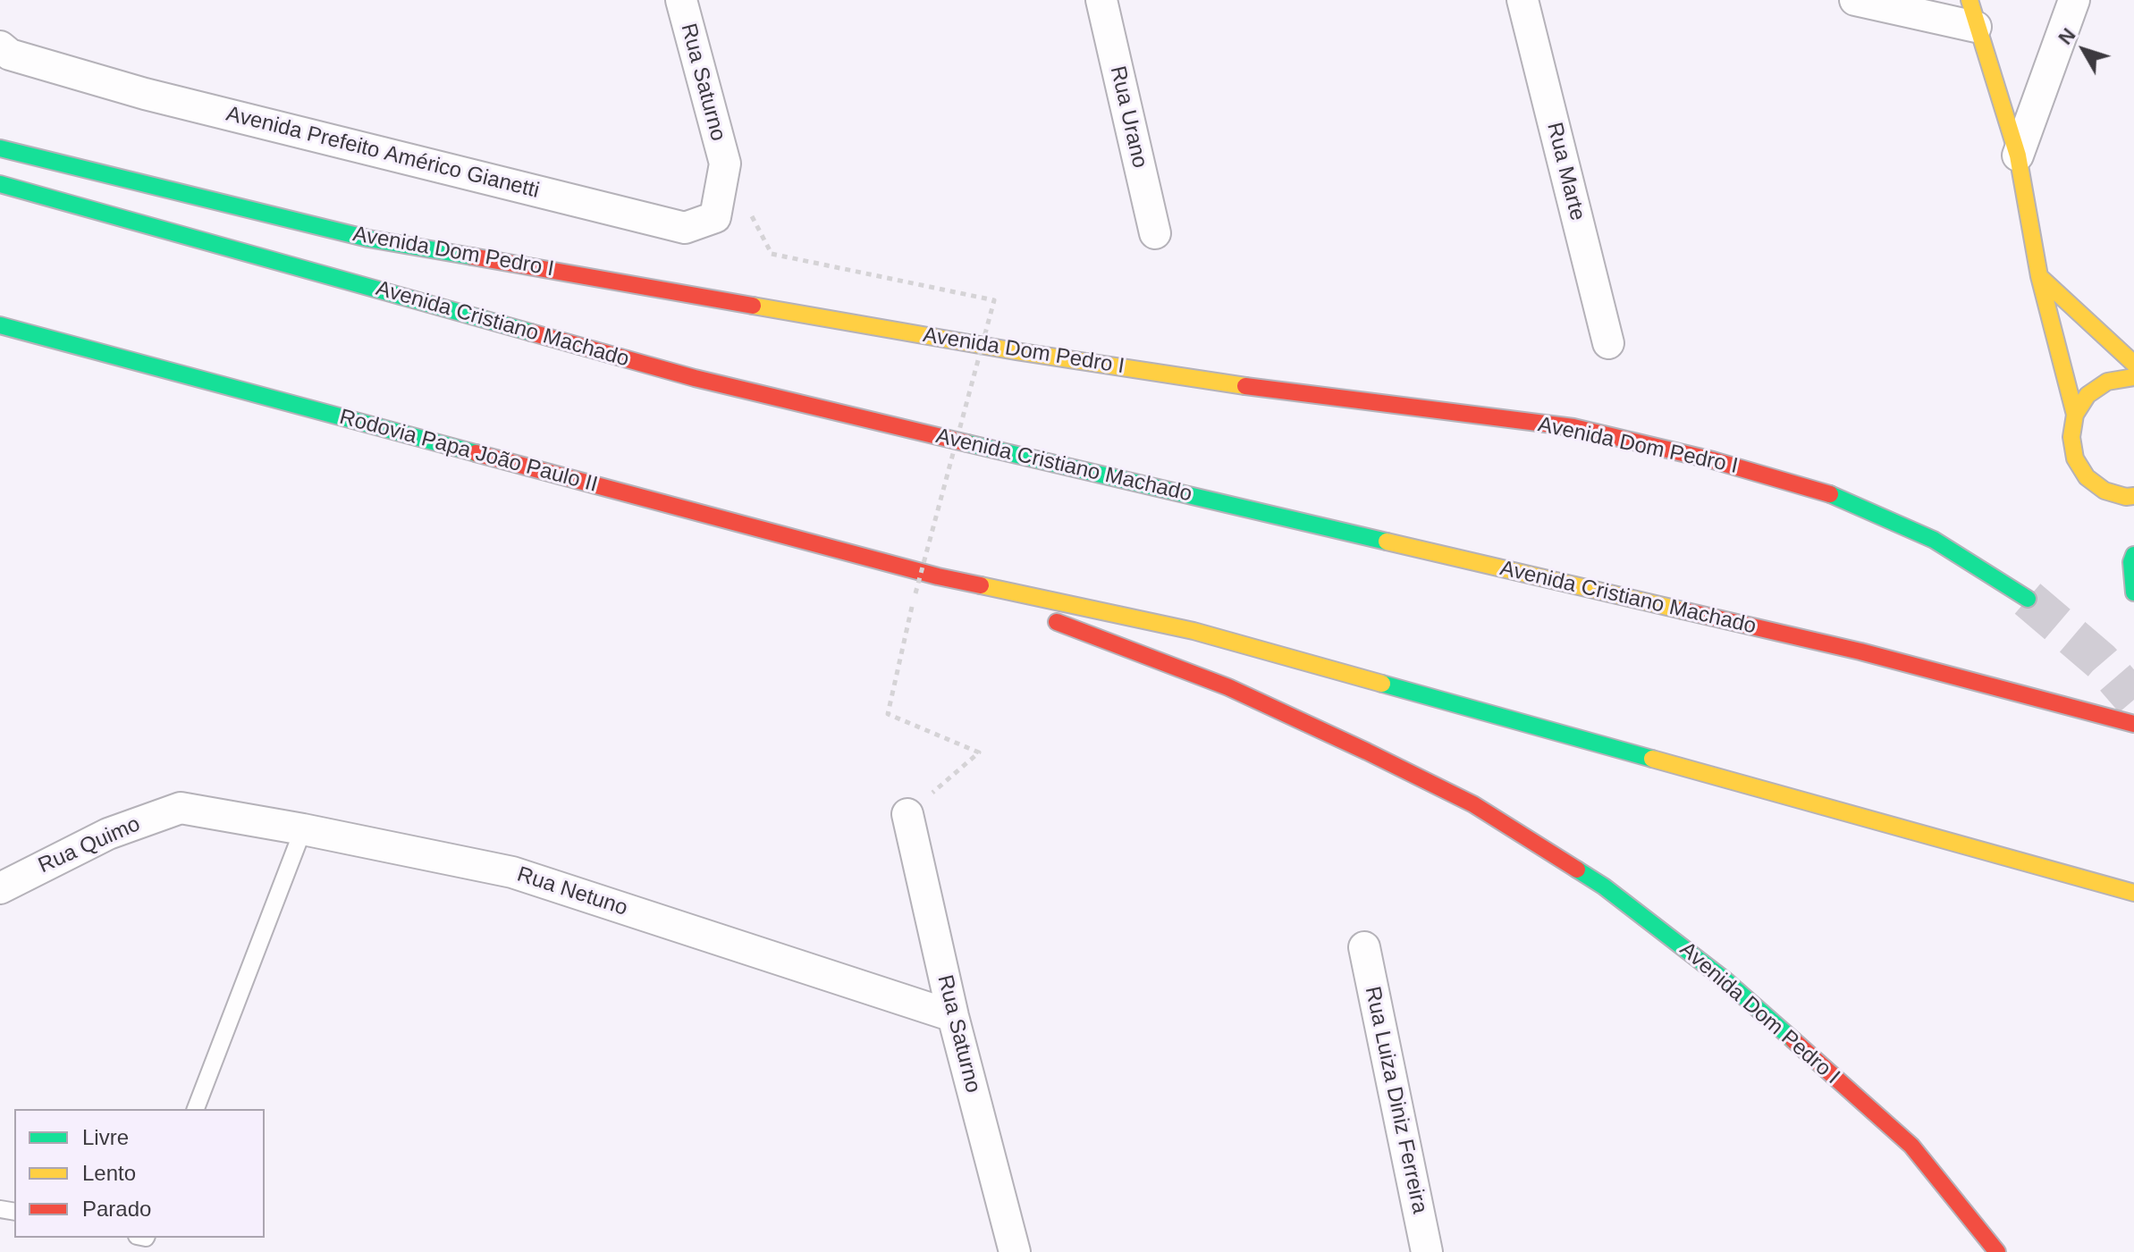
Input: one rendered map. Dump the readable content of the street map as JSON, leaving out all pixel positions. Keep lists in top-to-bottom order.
{
  "streets": {
    "main road": ["Avenida Dom Pedro I", "Avenida Cristiano Machado", "Rodovia Papa João Paulo II"],
    "street": [
      "Rua Saturno",
      "Rua Urano",
      "Avenida Prefeito Américo Gianetti",
      "Rua Marte",
      "Rua Quimo",
      "Rua Netuno",
      "Rua Luiza Diniz Ferreira"
    ]
  },
  "crossings": [
    ["Rua Saturno", "Avenida Prefeito Américo Gianetti"],
    ["Rua Saturno", "Rua Netuno"],
    ["Avenida Dom Pedro I", "Rodovia Papa João Paulo II"],
    ["Rua Quimo", "Rua Netuno"]
  ],
  "legend": ["Livre", "Lento", "Parado"],
  "north": "top left"
}
